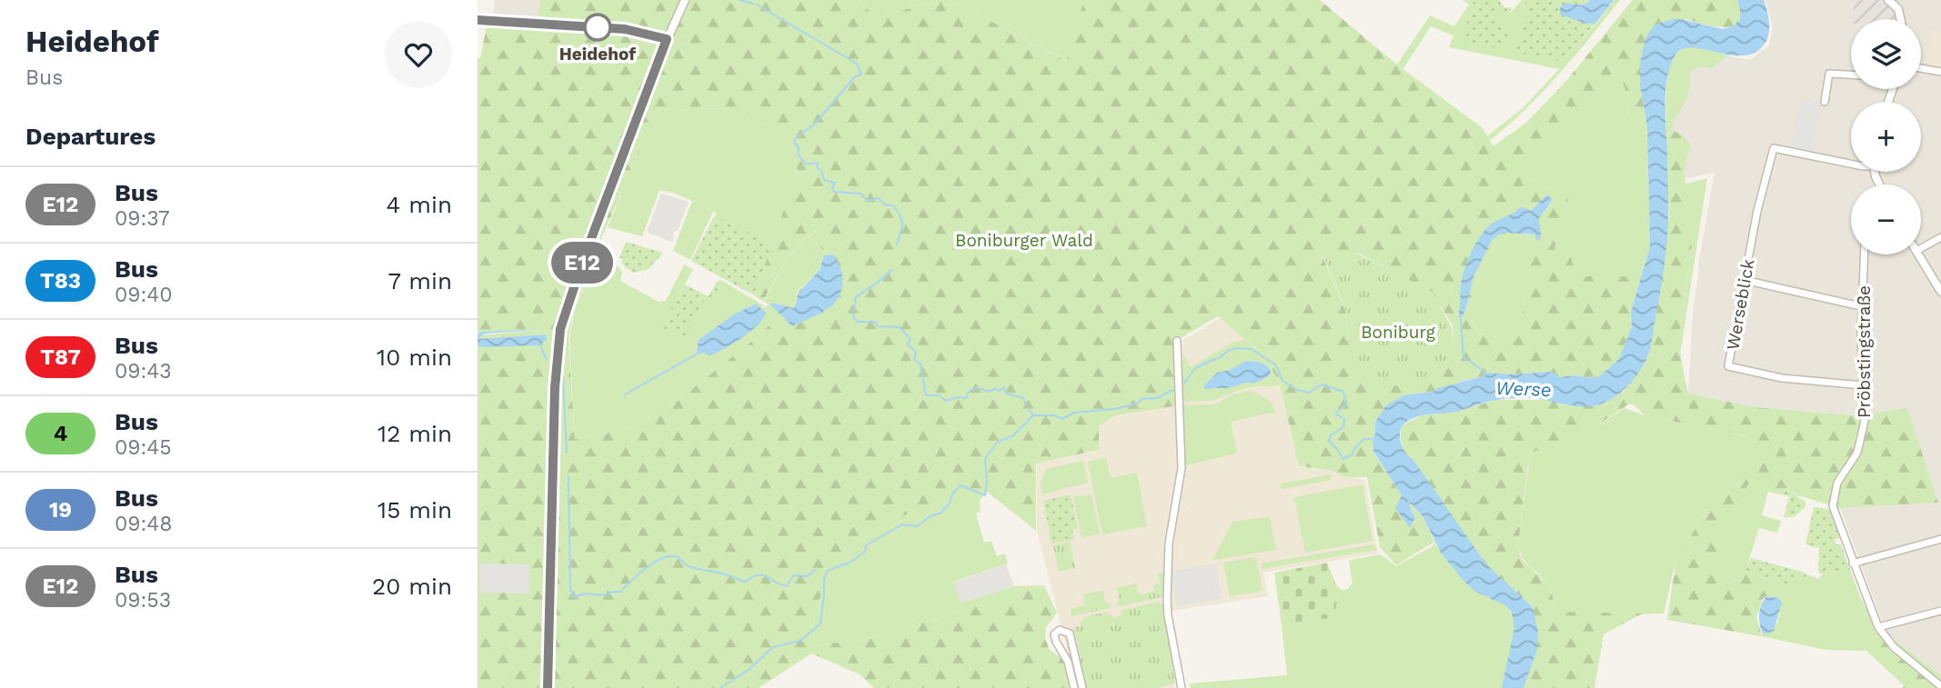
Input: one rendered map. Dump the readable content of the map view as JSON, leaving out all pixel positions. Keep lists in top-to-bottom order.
{
  "streets": {
    "street": ["Werseblick", "Pröbstingstraße"]
  },
  "crossings": [
    ["Werseblick", "Pröbstingstraße"]
  ],
  "water": ["Werse"],
  "parks": ["Boniburger Wald", "Boniburg"],
  "places": ["Heidehof"],
  "lines": ["bus line E12"],
  "page": {
    "heading": [
      ["Heidehof", "Bus"],
      "Departures"
    ],
    "on_map": "E12",
    "map_buttons": ["+", "−"],
    "list": [
      {
        "mark": "E12",
        "name": "Bus",
        "note": "09:37",
        "value": "4 min"
      },
      {
        "mark": "T83",
        "name": "Bus",
        "note": "09:40",
        "value": "7 min"
      },
      {
        "mark": "T87",
        "name": "Bus",
        "note": "09:43",
        "value": "10 min"
      },
      {
        "mark": "4",
        "name": "Bus",
        "note": "09:45",
        "value": "12 min"
      },
      {
        "mark": "19",
        "name": "Bus",
        "note": "09:48",
        "value": "15 min"
      },
      {
        "mark": "E12",
        "name": "Bus",
        "note": "09:53",
        "value": "20 min"
      }
    ]
  }
}
